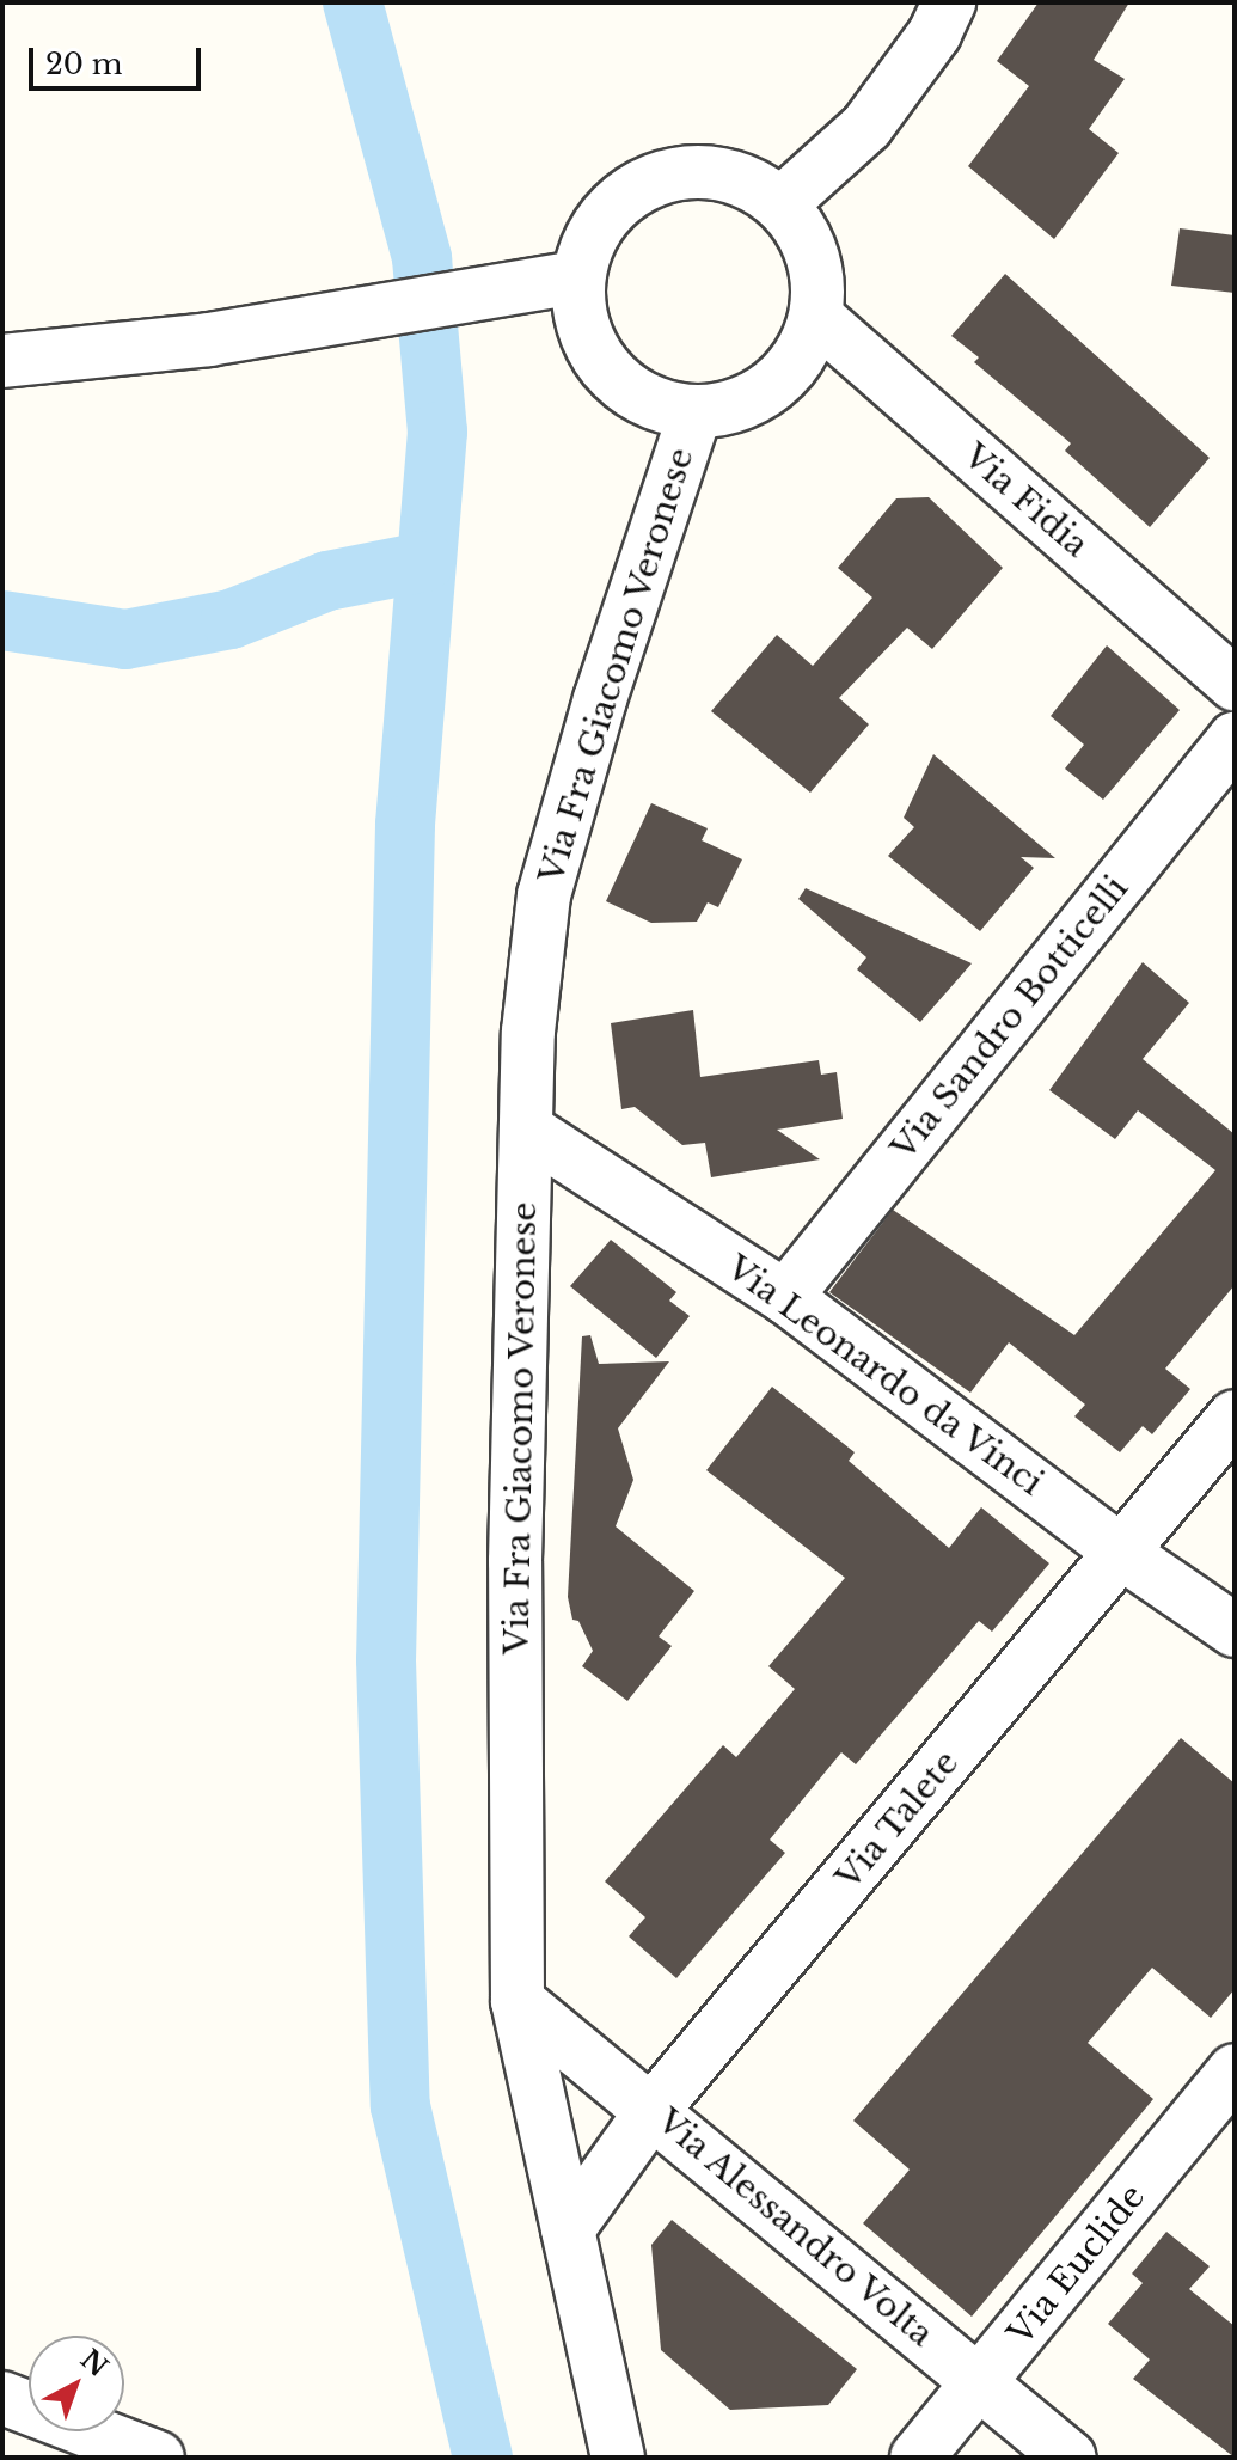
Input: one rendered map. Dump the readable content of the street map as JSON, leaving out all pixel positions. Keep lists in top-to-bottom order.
{
  "streets": {
    "street": [
      "Via Fidia",
      "Via Fra Giacomo Veronese",
      "Via Sandro Botticelli",
      "Via Leonardo da Vinci",
      "Via Talete",
      "Via Alessandro Volta",
      "Via Euclide"
    ]
  },
  "crossings": [
    ["Via Fidia", "Via Fra Giacomo Veronese"],
    ["Via Fra Giacomo Veronese", "Via Leonardo da Vinci"],
    ["Via Fra Giacomo Veronese", "Via Talete"],
    ["Via Fra Giacomo Veronese", "Via Alessandro Volta"],
    ["Via Sandro Botticelli", "Via Leonardo da Vinci"],
    ["Via Leonardo da Vinci", "Via Talete"],
    ["Via Talete", "Via Alessandro Volta"],
    ["Via Alessandro Volta", "Via Euclide"]
  ],
  "scale_bar": "20 m",
  "north": "top right"
}
